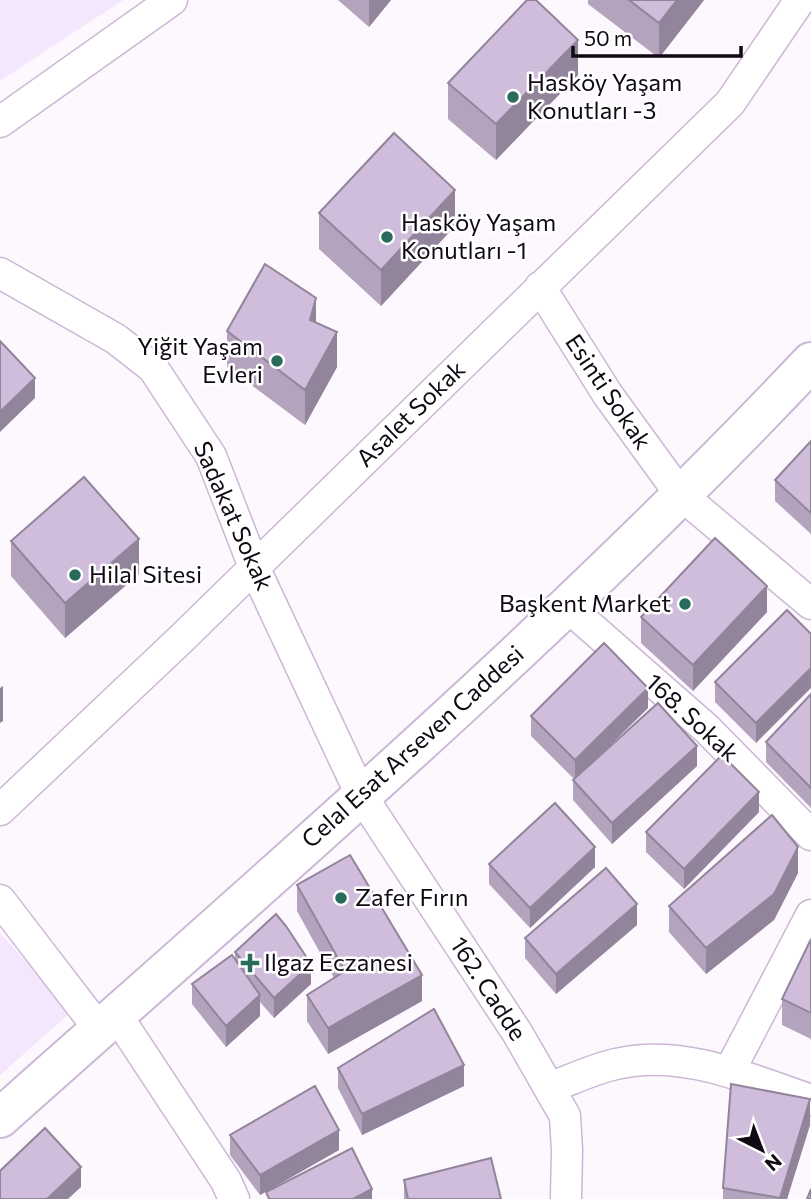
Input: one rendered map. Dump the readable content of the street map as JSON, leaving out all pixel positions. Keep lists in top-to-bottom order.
{
  "streets": {
    "main road": ["Celal Esat Arseven Caddesi"],
    "street": [
      "Esinti Sokak",
      "Asalet Sokak",
      "Sadakat Sokak",
      "168. Sokak",
      "162. Cadde"
    ]
  },
  "crossings": [
    ["Esinti Sokak", "Asalet Sokak"],
    ["Esinti Sokak", "Celal Esat Arseven Caddesi"],
    ["Asalet Sokak", "Sadakat Sokak"],
    ["Sadakat Sokak", "Celal Esat Arseven Caddesi"],
    ["Sadakat Sokak", "162. Cadde"],
    ["168. Sokak", "Celal Esat Arseven Caddesi"],
    ["Celal Esat Arseven Caddesi", "162. Cadde"]
  ],
  "places": {
    "other": [
      "Hasköy Yaşam Konutları -3",
      "Hasköy Yaşam Konutları -1",
      "Yiğit Yaşam Evleri",
      "Hilal Sitesi",
      "Başkent Market",
      "Zafer Fırın"
    ],
    "health": ["Ilgaz Eczanesi"]
  },
  "scale_bar": "50 m",
  "north": "bottom right"
}
